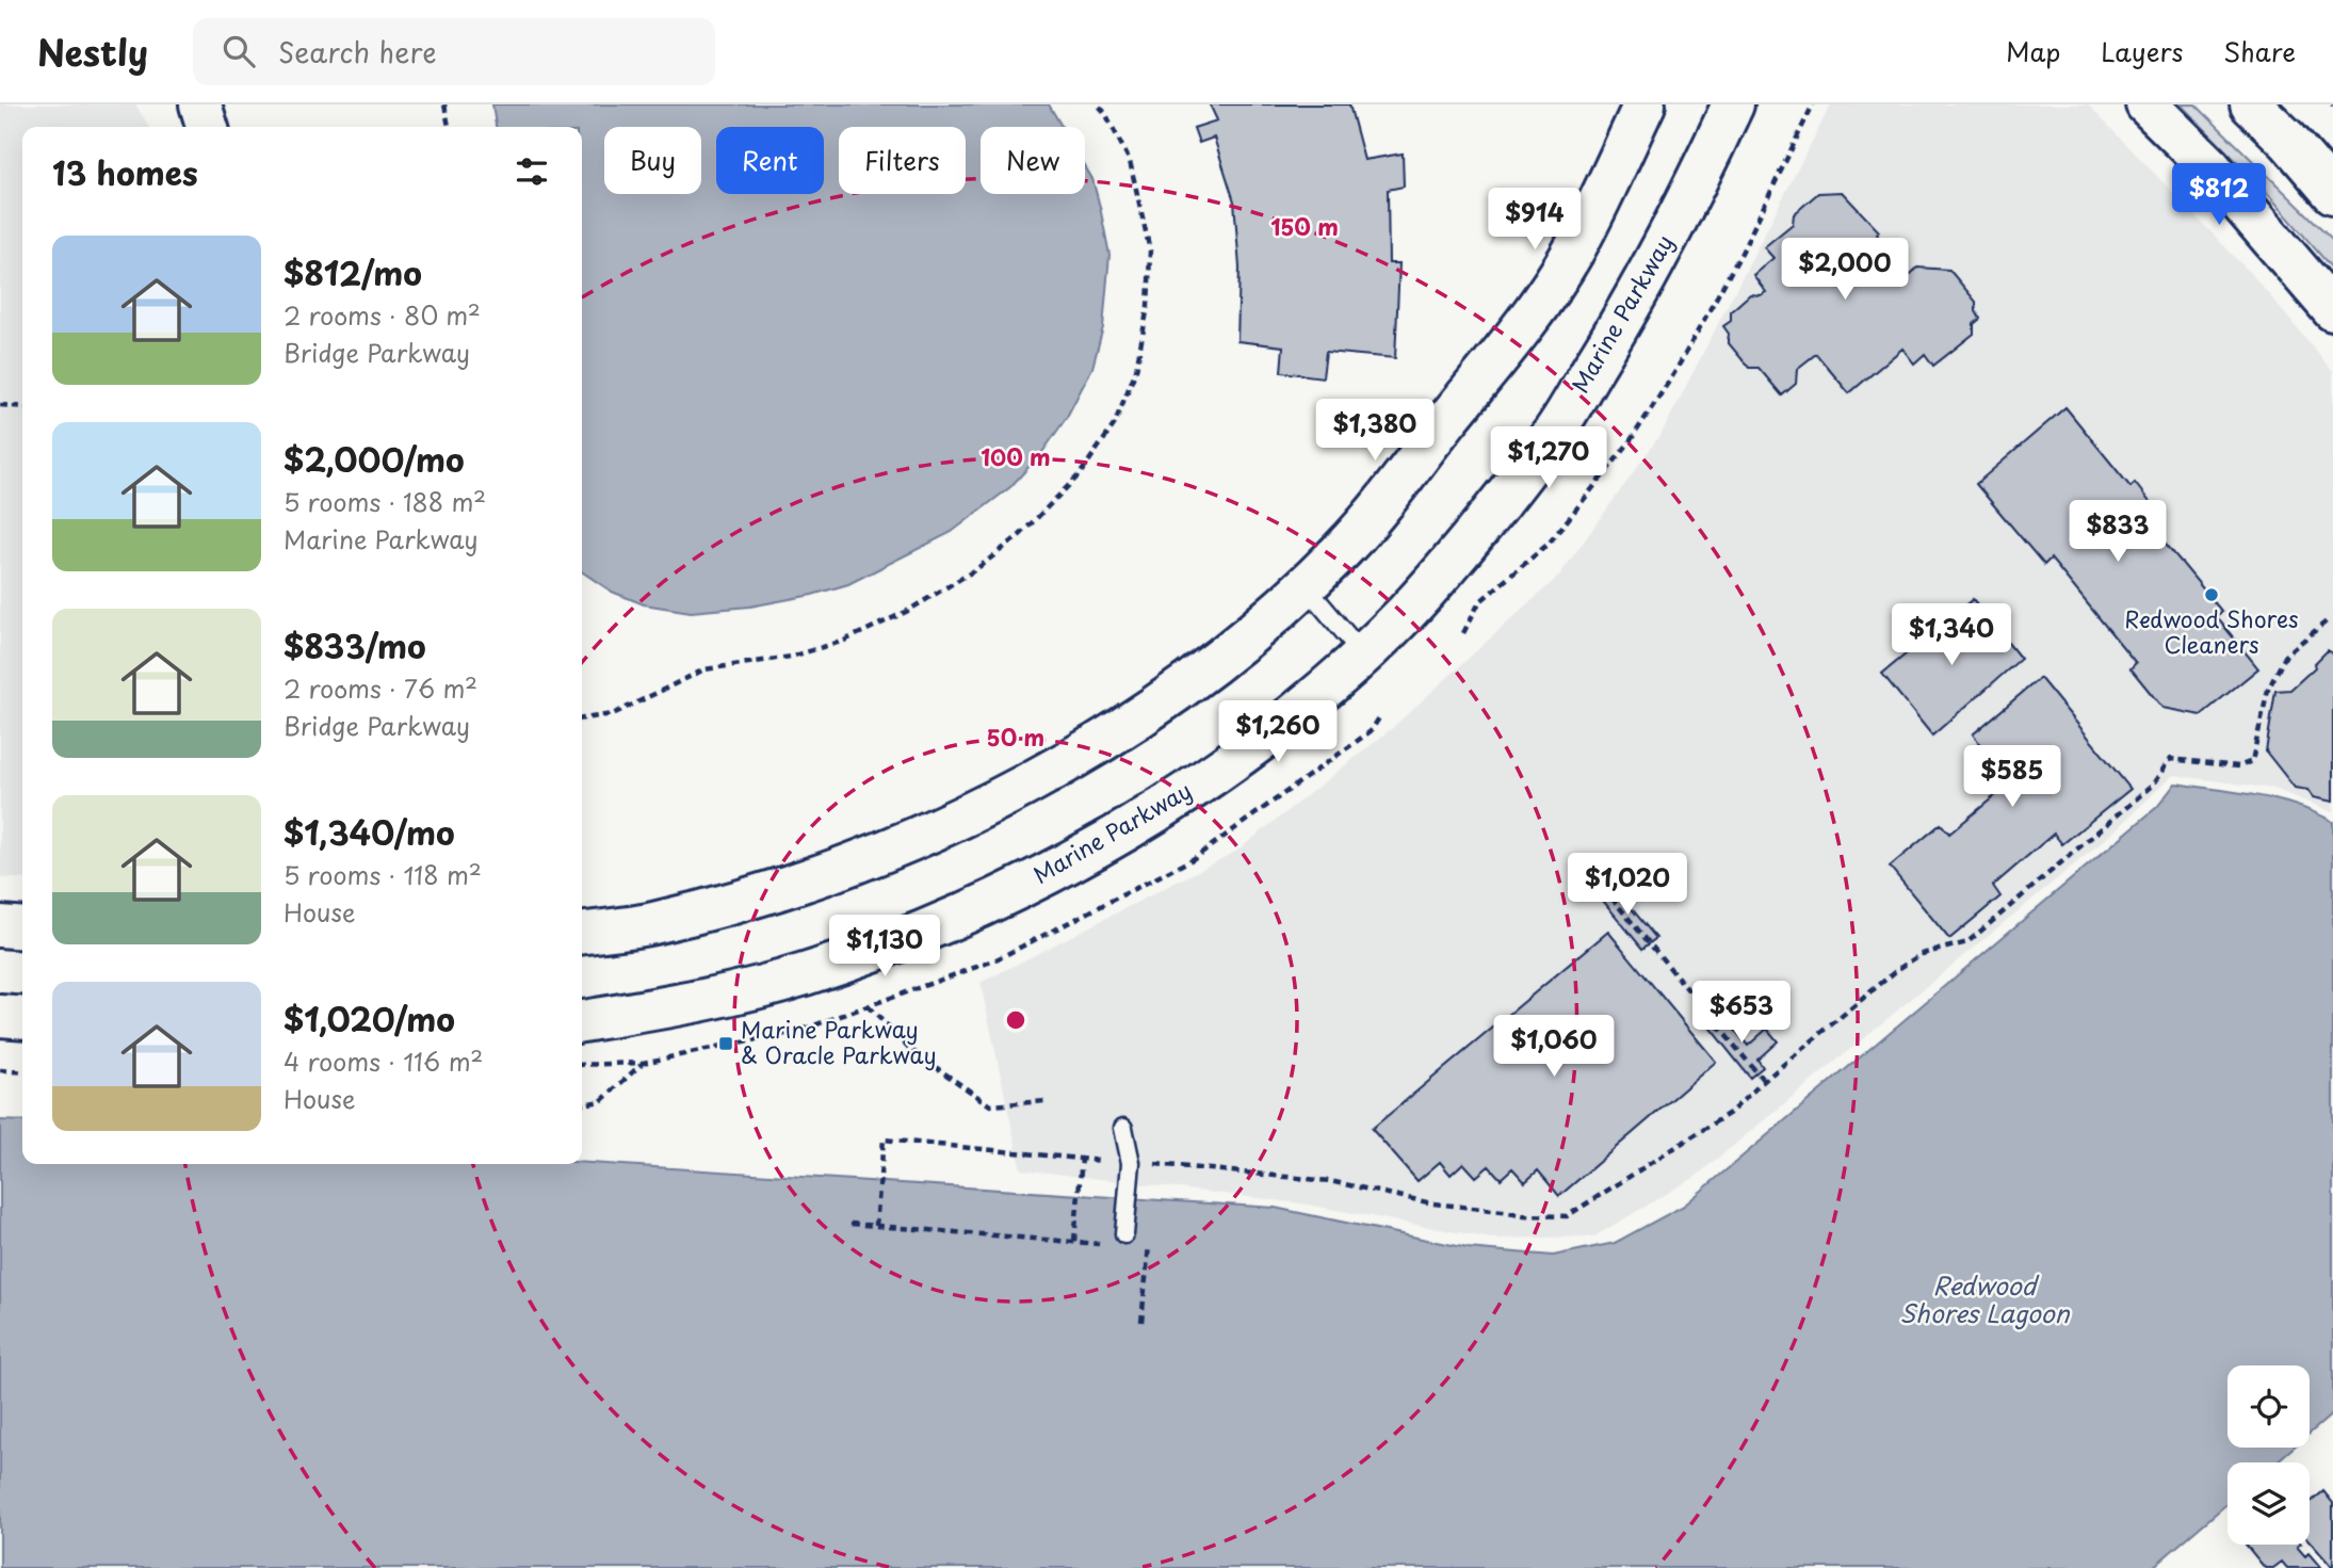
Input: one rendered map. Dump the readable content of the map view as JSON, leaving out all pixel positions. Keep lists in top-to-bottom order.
{
  "streets": {
    "main road": ["Marine Parkway"]
  },
  "water": ["Redwood Shores Lagoon"],
  "places": {
    "other": ["Redwood Shores Cleaners"],
    "transit": ["Marine Parkway & Oracle Parkway"]
  },
  "page": {
    "header": "Nestly",
    "search": "Search here",
    "nav": ["Map", "Layers", "Share"],
    "chip": [
      "Buy",
      "Rent",
      "Filters",
      "New"
    ],
    "heading": "13 homes",
    "price": [
      "$812",
      "$914",
      "$2,000",
      "$1,380",
      "$1,270",
      "$833",
      "$1,340",
      "$1,260",
      "$585",
      "$1,020",
      "$1,130",
      "$653",
      "$1,060"
    ],
    "list": [
      {
        "name": "$812/mo",
        "note": "2 rooms · 80 m² · Bridge Parkway"
      },
      {
        "name": "$2,000/mo",
        "note": "5 rooms · 188 m² · Marine Parkway"
      },
      {
        "name": "$833/mo",
        "note": "2 rooms · 76 m² · Bridge Parkway"
      },
      {
        "name": "$1,340/mo",
        "note": "5 rooms · 118 m² · House"
      },
      {
        "name": "$1,020/mo",
        "note": "4 rooms · 116 m² · House"
      }
    ]
  },
  "rings": ["150 m", "100 m", "50 m"]
}
